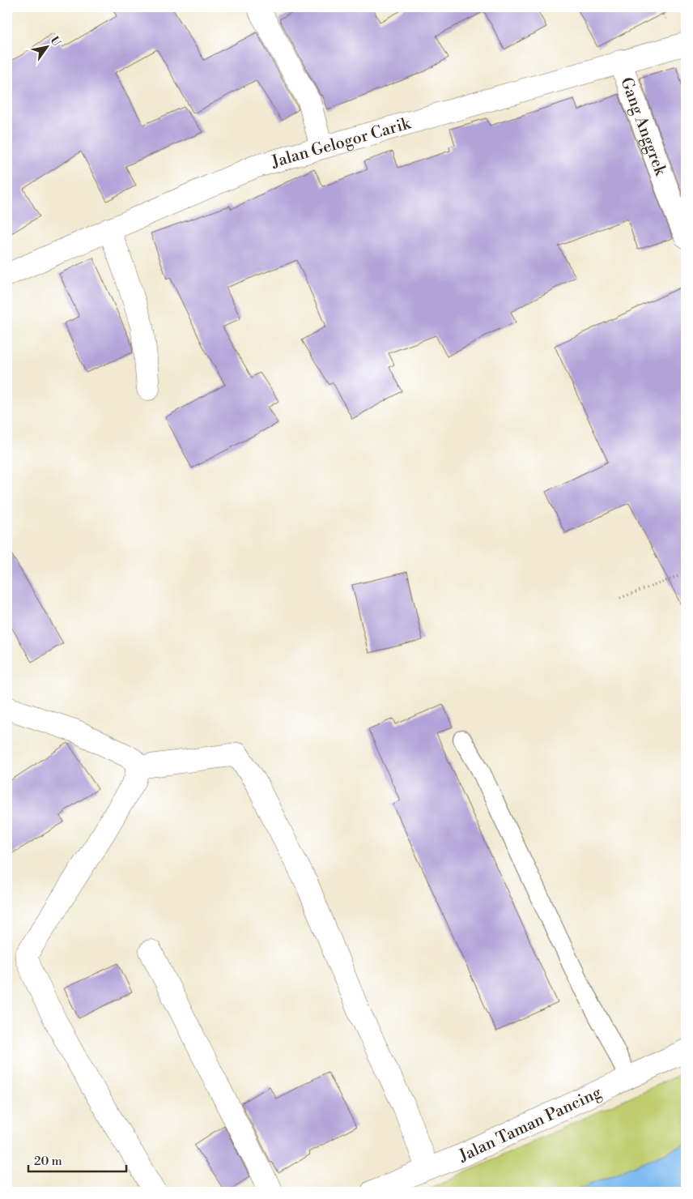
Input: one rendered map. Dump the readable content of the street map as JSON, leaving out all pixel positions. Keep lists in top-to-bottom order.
{
  "streets": {
    "street": ["Gang Anggrek", "Jalan Gelogor Carik", "Jalan Taman Pancing"]
  },
  "crossings": [
    ["Gang Anggrek", "Jalan Gelogor Carik"]
  ],
  "scale_bar": "20 m",
  "north": "top right"
}
